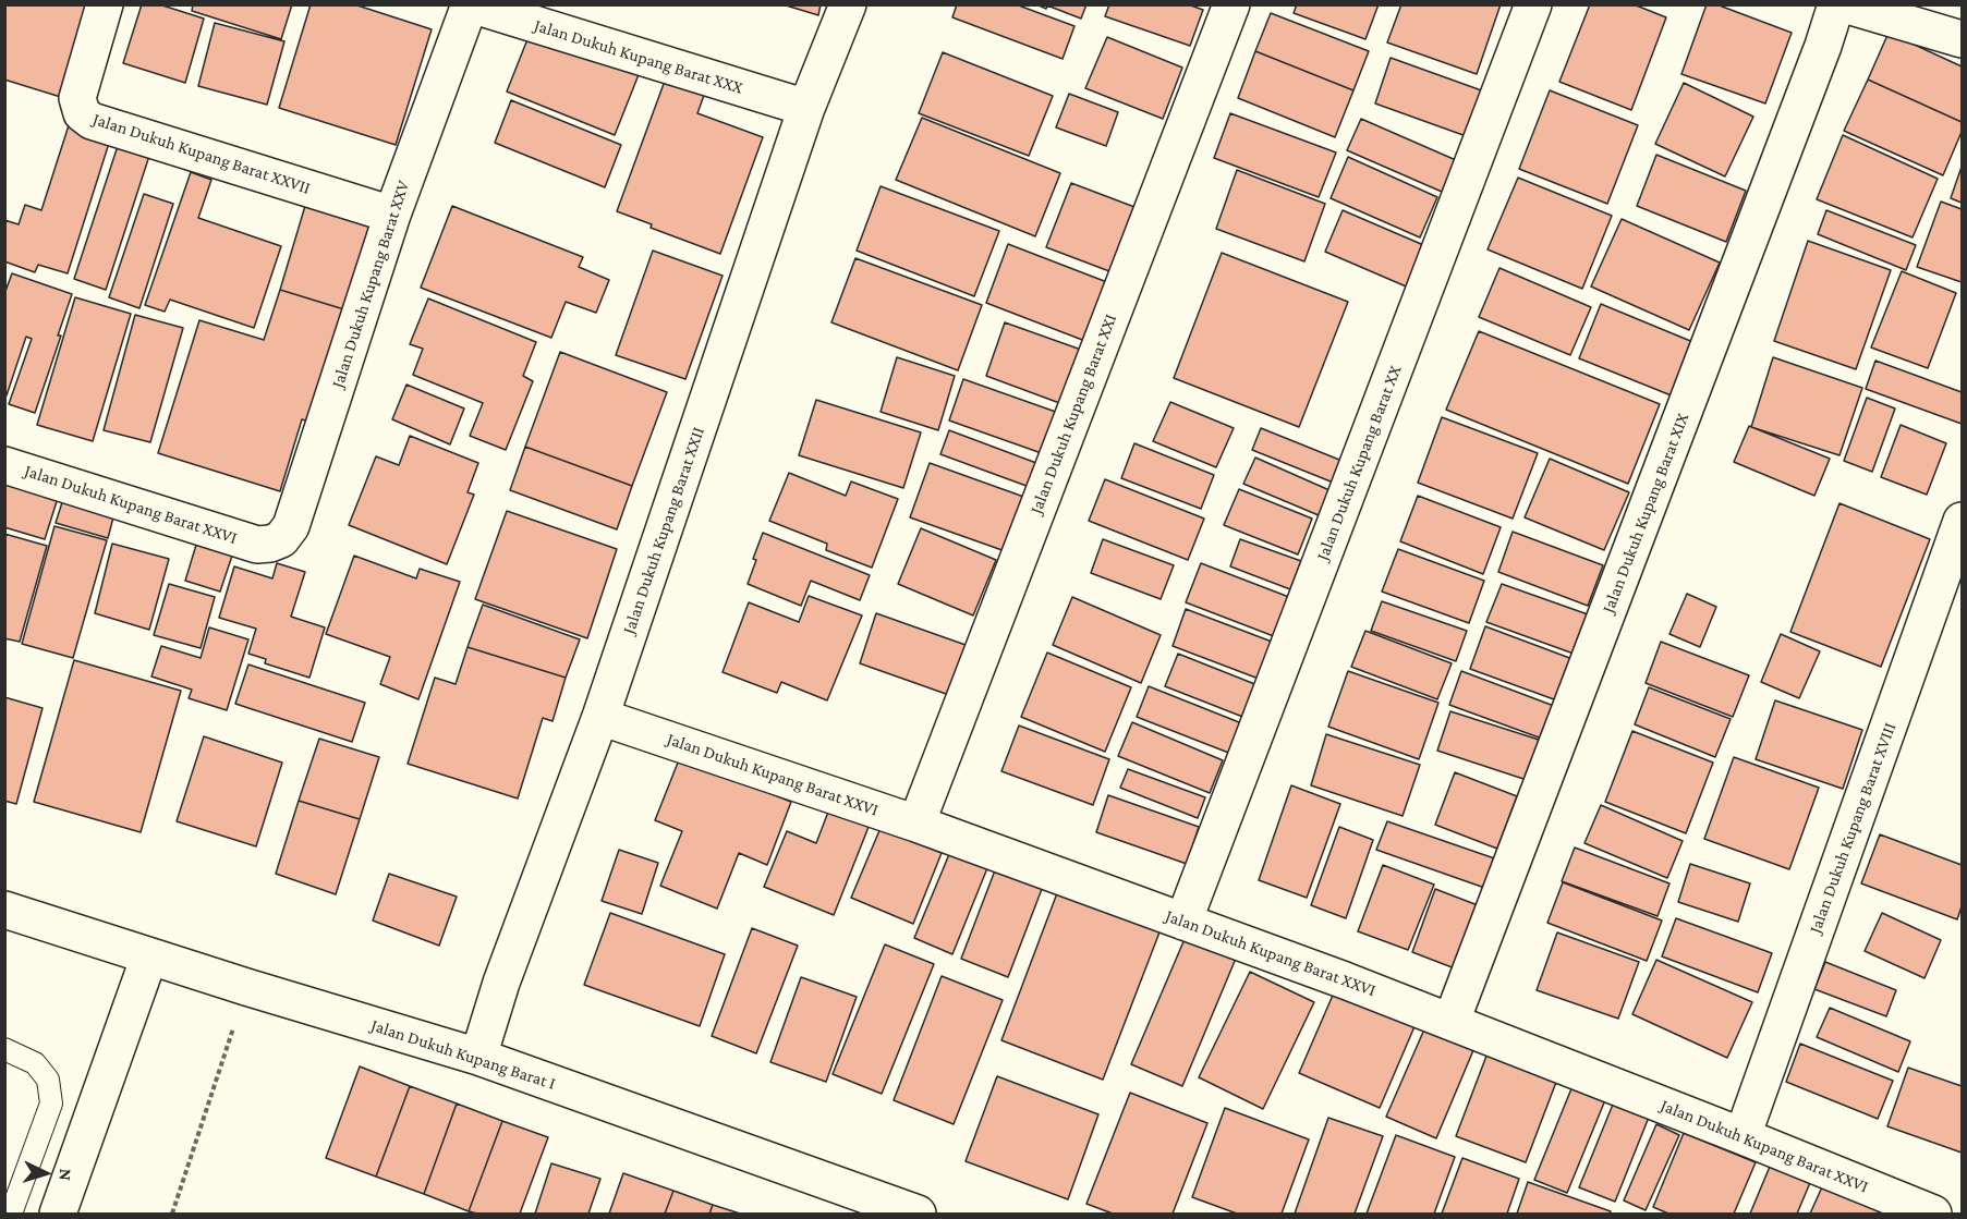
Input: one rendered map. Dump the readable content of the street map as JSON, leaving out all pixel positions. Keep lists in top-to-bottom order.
{
  "streets": {
    "street": [
      "Jalan Dukuh Kupang Barat XXX",
      "Jalan Dukuh Kupang Barat XXVII",
      "Jalan Dukuh Kupang Barat XXV",
      "Jalan Dukuh Kupang Barat XXI",
      "Jalan Dukuh Kupang Barat XX",
      "Jalan Dukuh Kupang Barat XXVI",
      "Jalan Dukuh Kupang Barat XIX",
      "Jalan Dukuh Kupang Barat XXII",
      "Jalan Dukuh Kupang Barat XVIII",
      "Jalan Dukuh Kupang Barat I"
    ]
  },
  "crossings": [
    ["Jalan Dukuh Kupang Barat XXX", "Jalan Dukuh Kupang Barat XXV"],
    ["Jalan Dukuh Kupang Barat XXX", "Jalan Dukuh Kupang Barat XXII"],
    ["Jalan Dukuh Kupang Barat XXVII", "Jalan Dukuh Kupang Barat XXV"],
    ["Jalan Dukuh Kupang Barat XXV", "Jalan Dukuh Kupang Barat XXVI"],
    ["Jalan Dukuh Kupang Barat XXI", "Jalan Dukuh Kupang Barat XXVI"],
    ["Jalan Dukuh Kupang Barat XX", "Jalan Dukuh Kupang Barat XXVI"],
    ["Jalan Dukuh Kupang Barat XXVI", "Jalan Dukuh Kupang Barat XIX"],
    ["Jalan Dukuh Kupang Barat XXVI", "Jalan Dukuh Kupang Barat XXII"],
    ["Jalan Dukuh Kupang Barat XXVI", "Jalan Dukuh Kupang Barat XVIII"],
    ["Jalan Dukuh Kupang Barat XXII", "Jalan Dukuh Kupang Barat I"]
  ],
  "north": "right"
}
